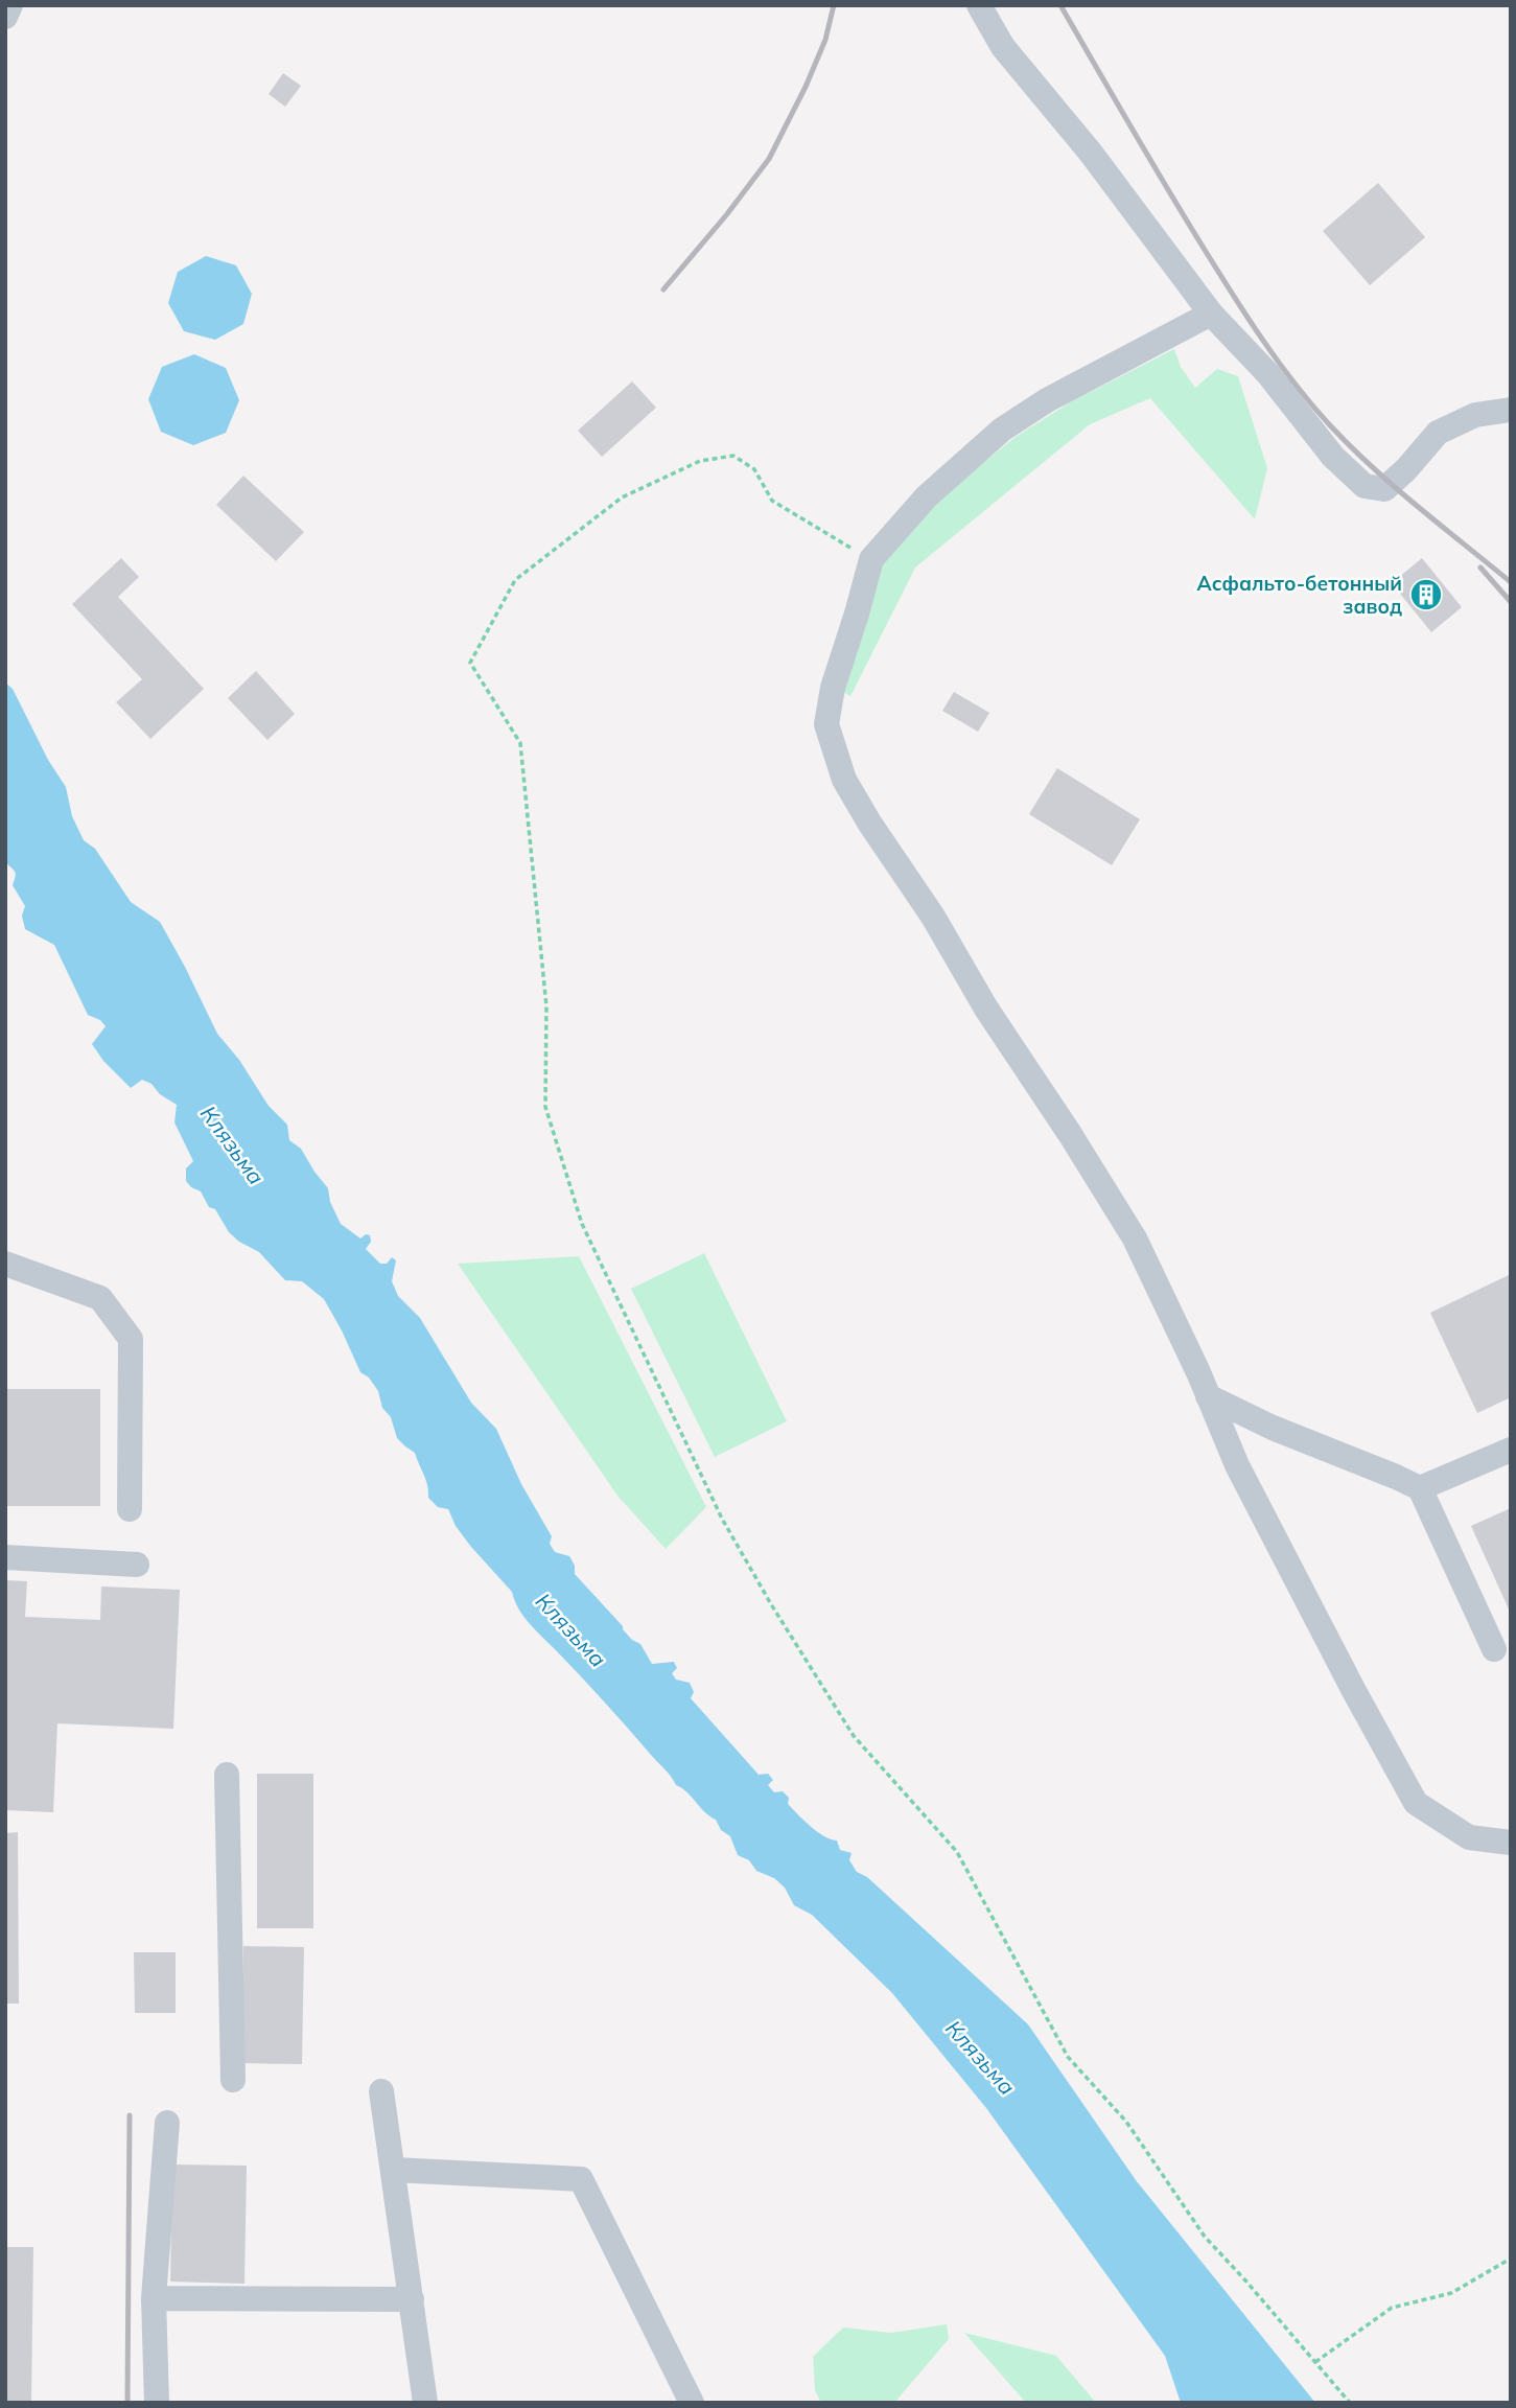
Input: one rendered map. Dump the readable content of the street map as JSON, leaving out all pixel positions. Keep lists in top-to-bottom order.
{
  "water": ["Клязьма"],
  "places": {
    "building": ["Асфальто-бетонный завод"]
  }
}
